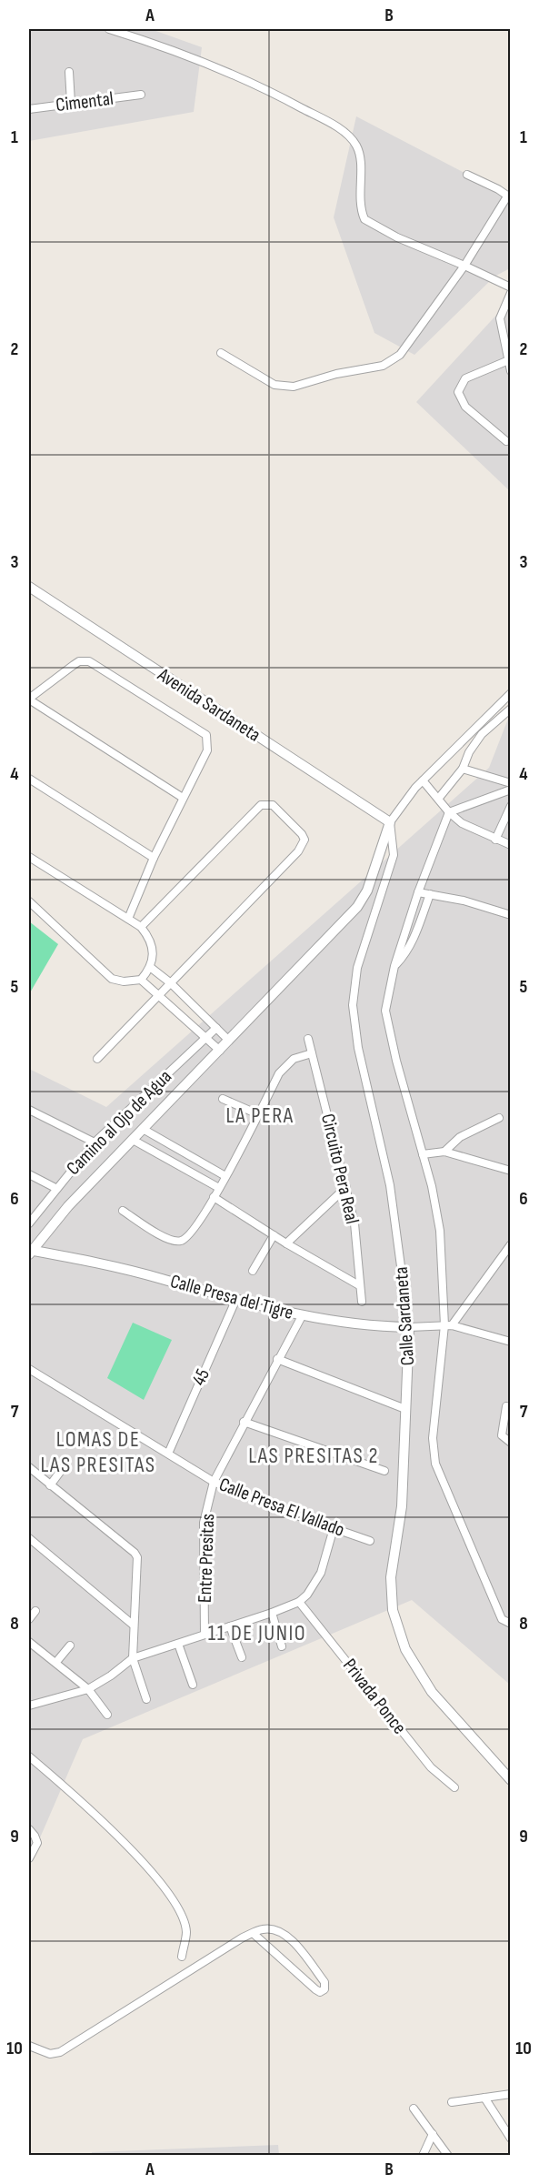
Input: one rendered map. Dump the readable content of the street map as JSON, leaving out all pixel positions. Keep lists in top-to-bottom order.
{
  "streets": {
    "street": [
      "Cimental",
      "Avenida Sardaneta",
      "Camino al Ojo de Agua",
      "Circuito Pera Real",
      "Calle Presa del Tigre",
      "Calle Sardaneta",
      "45",
      "Calle Presa El Vallado",
      "Entre Presitas",
      "Privada Ponce"
    ]
  },
  "crossings": [
    ["Avenida Sardaneta", "Calle Sardaneta"],
    ["Calle Presa del Tigre", "Calle Sardaneta"],
    ["Calle Presa del Tigre", "45"],
    ["Calle Presa del Tigre", "Entre Presitas"],
    ["45", "Calle Presa El Vallado"],
    ["Calle Presa El Vallado", "Entre Presitas"]
  ],
  "districts": [
    "LA PERA",
    "LOMAS DE LAS PRESITAS",
    "LAS PRESITAS 2",
    "11 DE JUNIO"
  ],
  "grid": {
    "columns": ["A", "B"],
    "rows": [
      "1",
      "2",
      "3",
      "4",
      "5",
      "6",
      "7",
      "8",
      "9",
      "10"
    ]
  }
}
